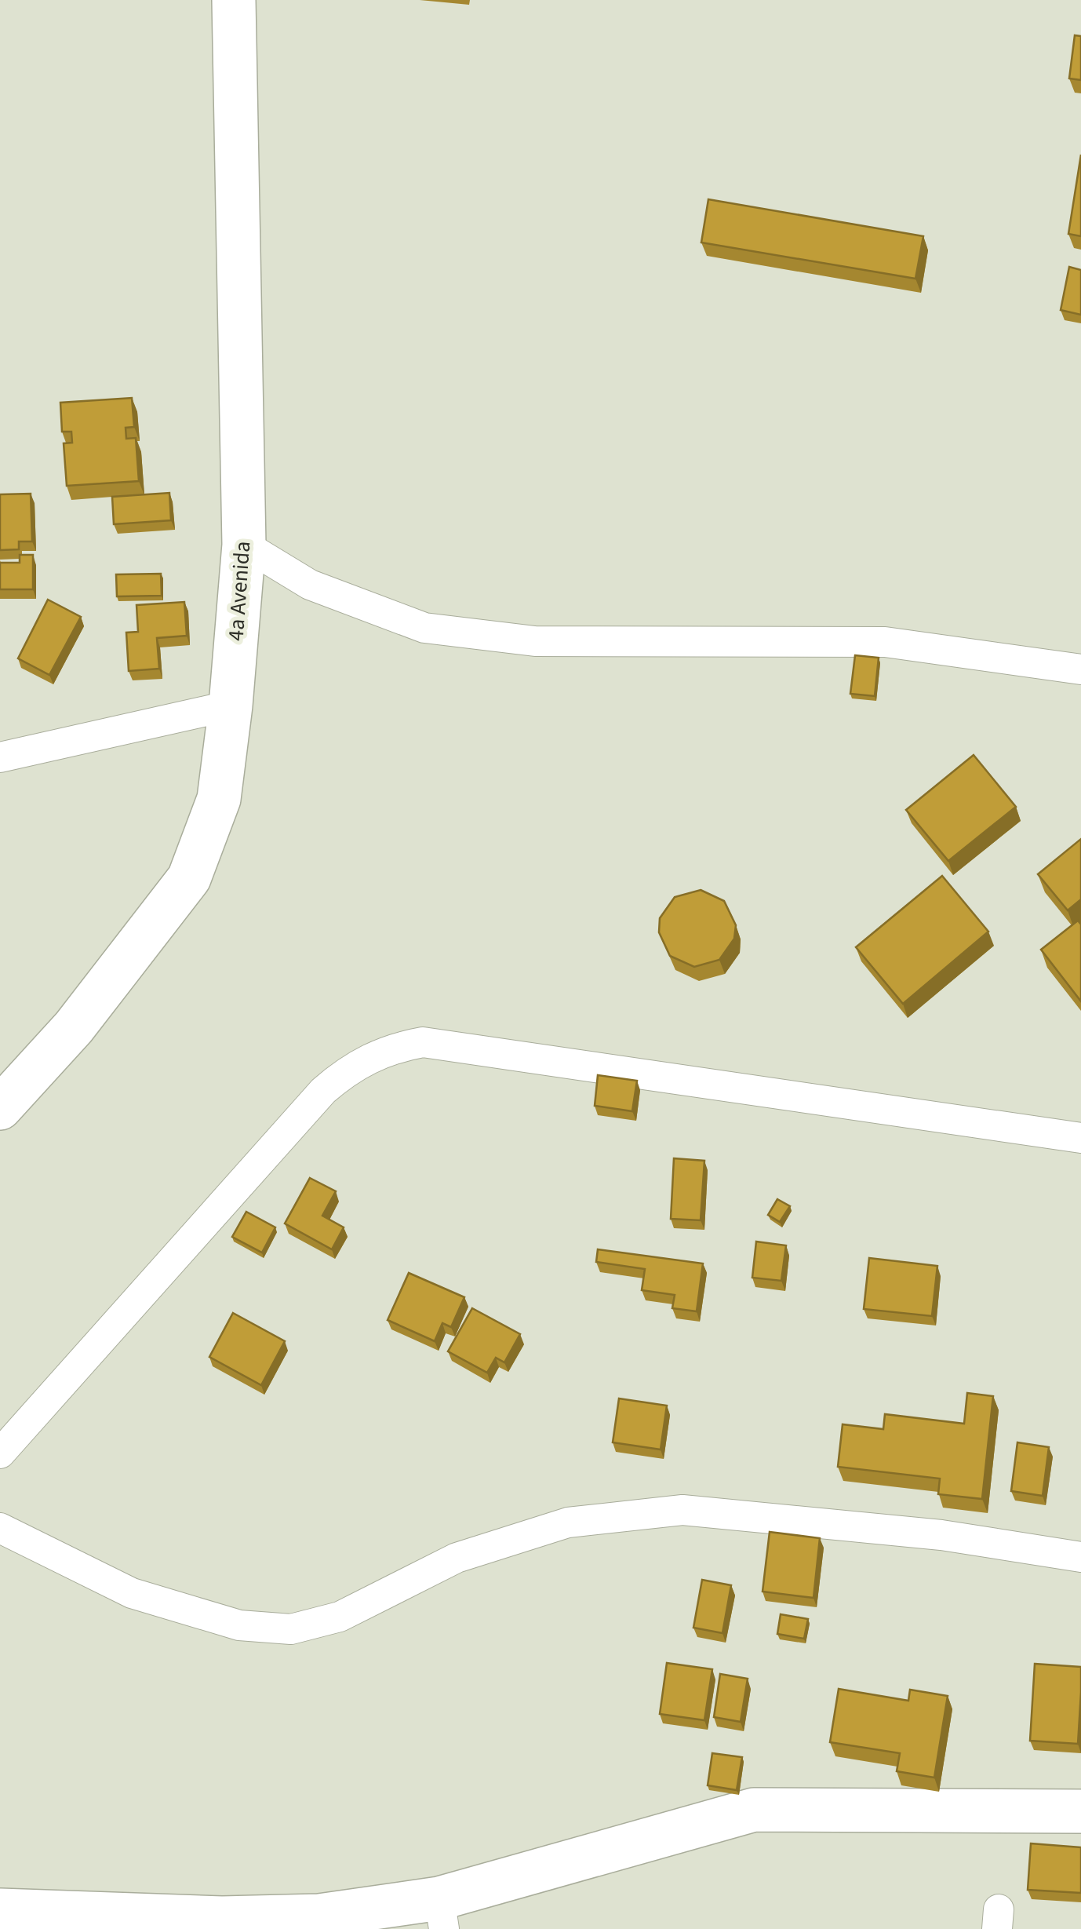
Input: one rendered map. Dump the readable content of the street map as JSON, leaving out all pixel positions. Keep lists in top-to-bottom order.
{
  "streets": {
    "street": ["4a Avenida"]
  }
}
